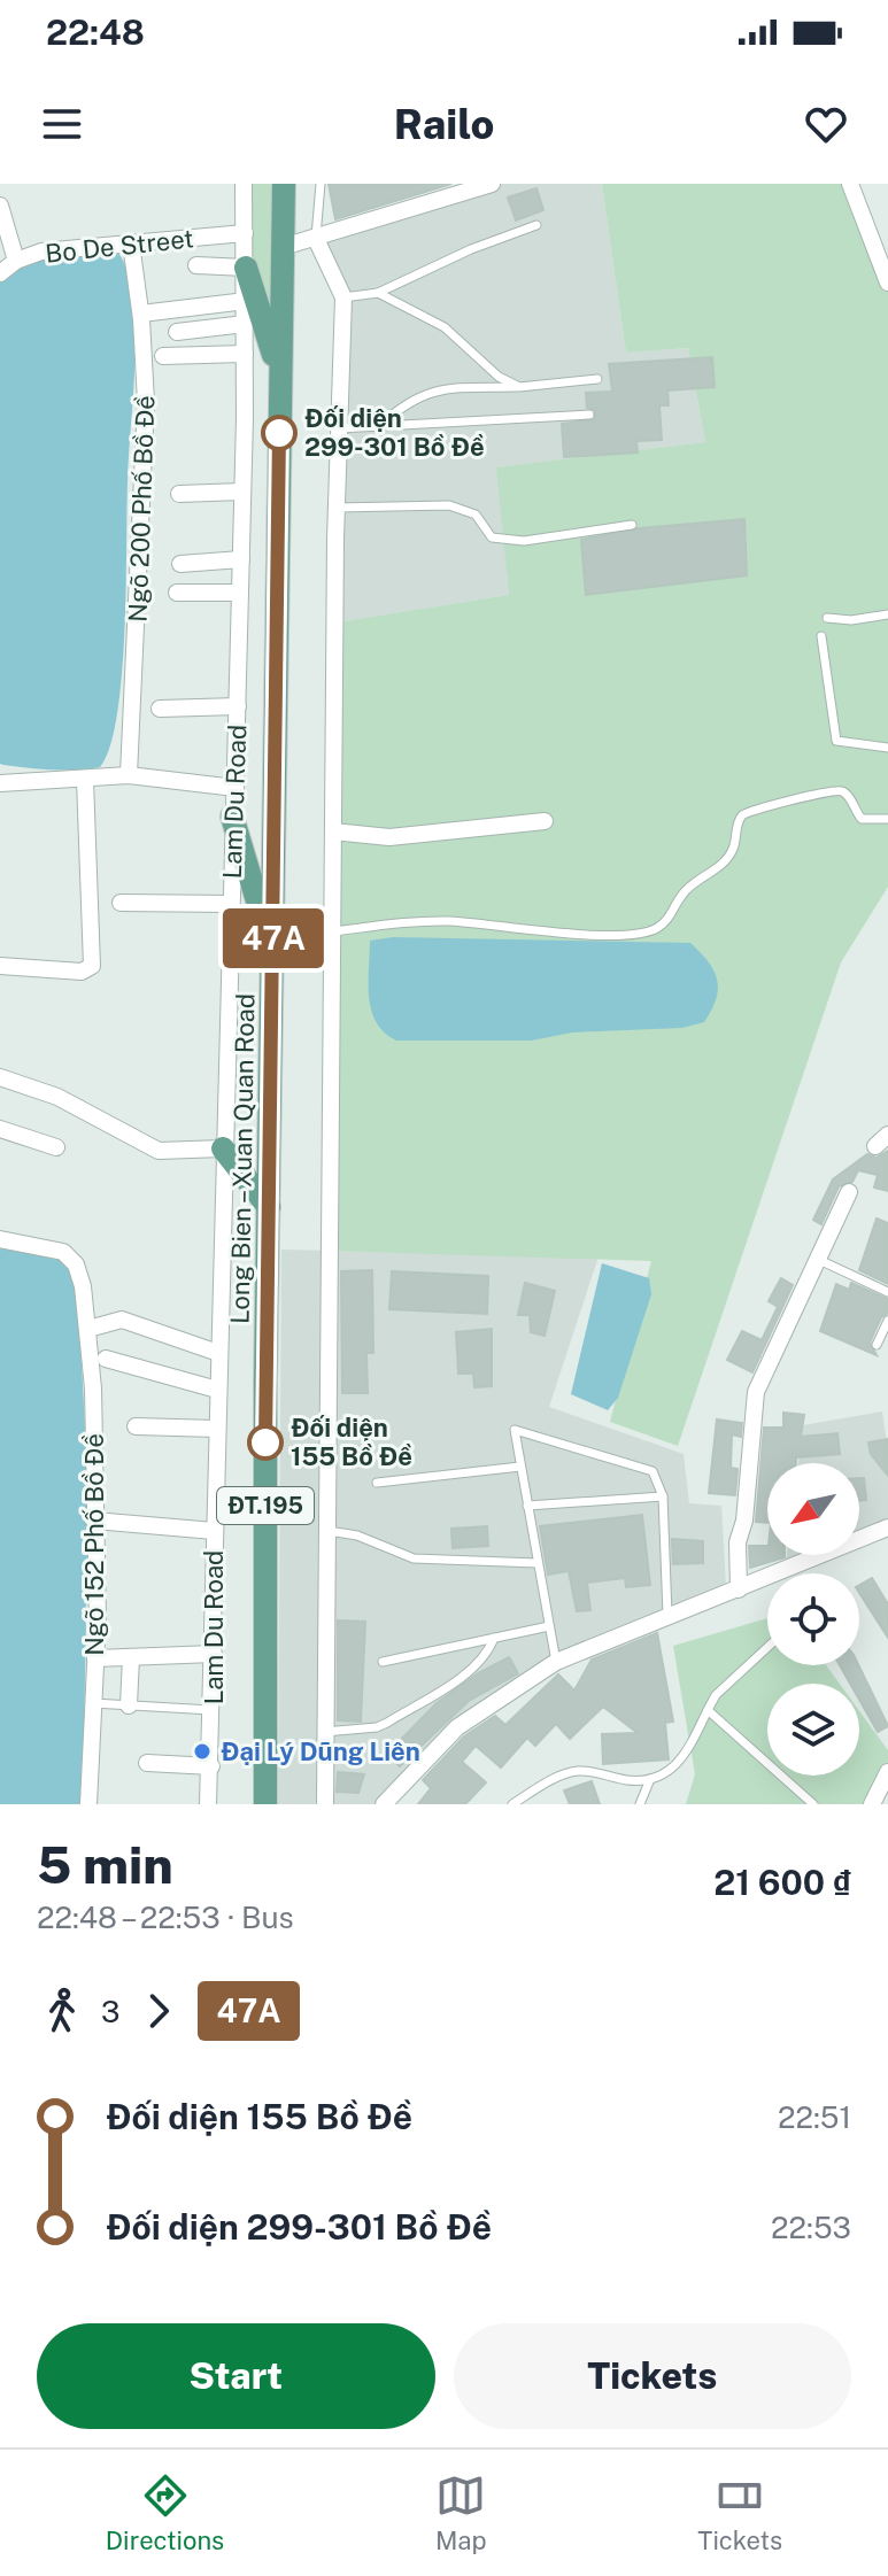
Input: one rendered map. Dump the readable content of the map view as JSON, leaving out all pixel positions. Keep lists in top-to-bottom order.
{
  "streets": {
    "main road": ["Long Bien – Xuan Quan Road", "ĐT.195"],
    "street": [
      "Bo De Street",
      "Ngõ 200 Phố Bồ Đề",
      "Lam Du Road",
      "Ngõ 152 Phố Bồ Đề"
    ]
  },
  "crossings": [
    ["Bo De Street", "Ngõ 200 Phố Bồ Đề"],
    ["Bo De Street", "Lam Du Road"]
  ],
  "places": ["Đối diện 299-301 Bồ Đề", "Đối diện 155 Bồ Đề", "Đại Lý Dũng Liên"],
  "lines": ["bus line 47A"],
  "north": "bottom left",
  "page": {
    "status": "22:48",
    "header": "Railo",
    "on_map": "47A",
    "heading": ["5 min", "22:48 – 22:53 · Bus", "21 600 ₫"],
    "legs": ["3", "47A"],
    "list": [
      {
        "name": "Đối diện 155 Bồ Đề",
        "value": "22:51"
      },
      {
        "name": "Đối diện 299-301 Bồ Đề",
        "value": "22:53"
      }
    ],
    "buttons": ["Start", "Tickets"],
    "tabs": ["Directions", "Map", "Tickets"]
  }
}
